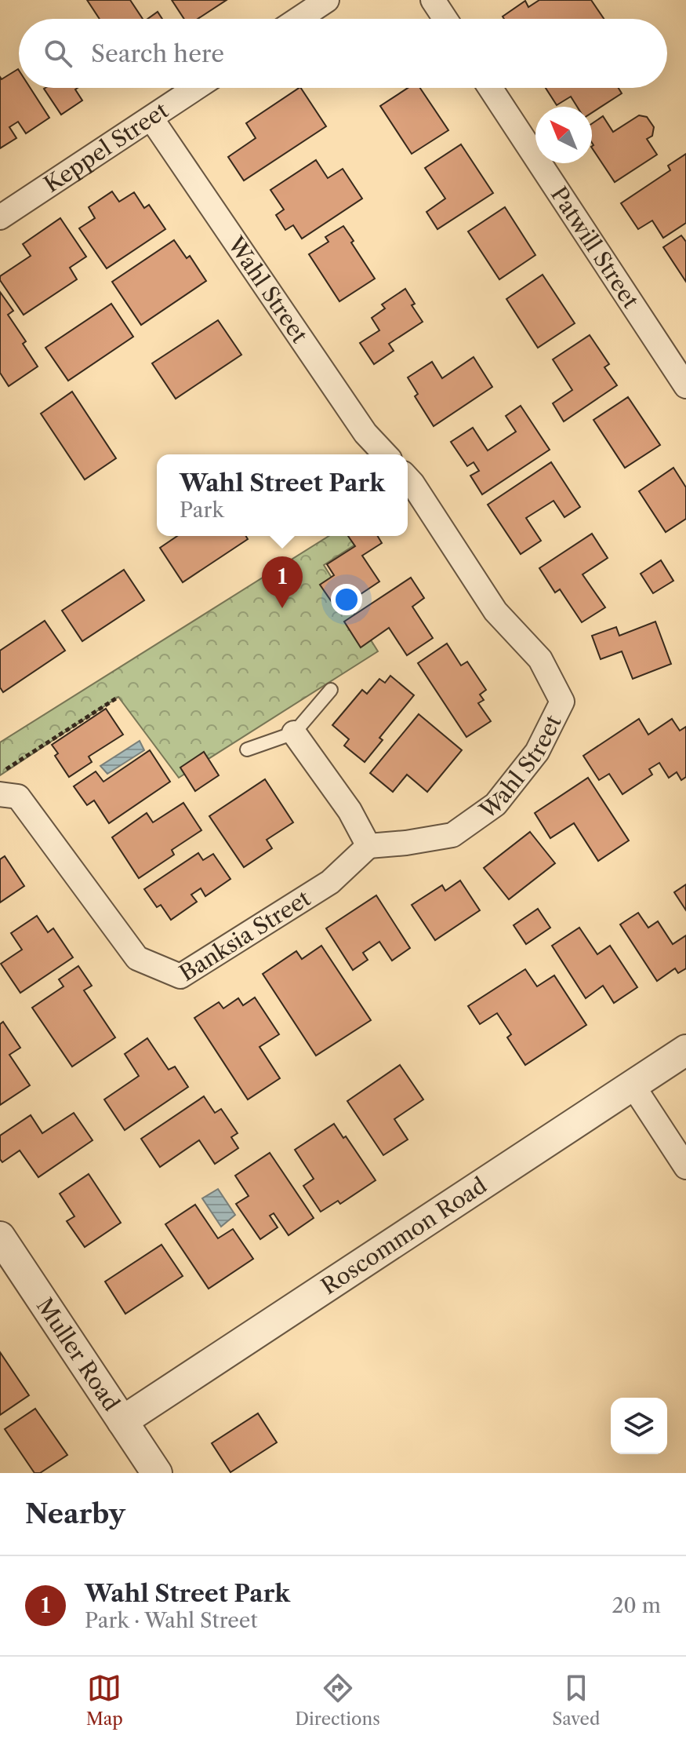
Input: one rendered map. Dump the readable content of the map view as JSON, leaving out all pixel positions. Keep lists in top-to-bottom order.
{
  "streets": {
    "street": [
      "Keppel Street",
      "Patwill Street",
      "Wahl Street",
      "Banksia Street",
      "Roscommon Road",
      "Muller Road"
    ]
  },
  "crossings": [
    ["Keppel Street", "Wahl Street"],
    ["Wahl Street", "Banksia Street"],
    ["Roscommon Road", "Muller Road"]
  ],
  "north": "top left",
  "page": {
    "search": "Search here",
    "popup": ["Wahl Street Park", "Park"],
    "pins": "1",
    "heading": "Nearby",
    "list": [
      {
        "mark": "1",
        "name": "Wahl Street Park",
        "note": "Park · Wahl Street",
        "value": "20 m"
      }
    ],
    "nav": ["Map", "Directions", "Saved"]
  }
}
